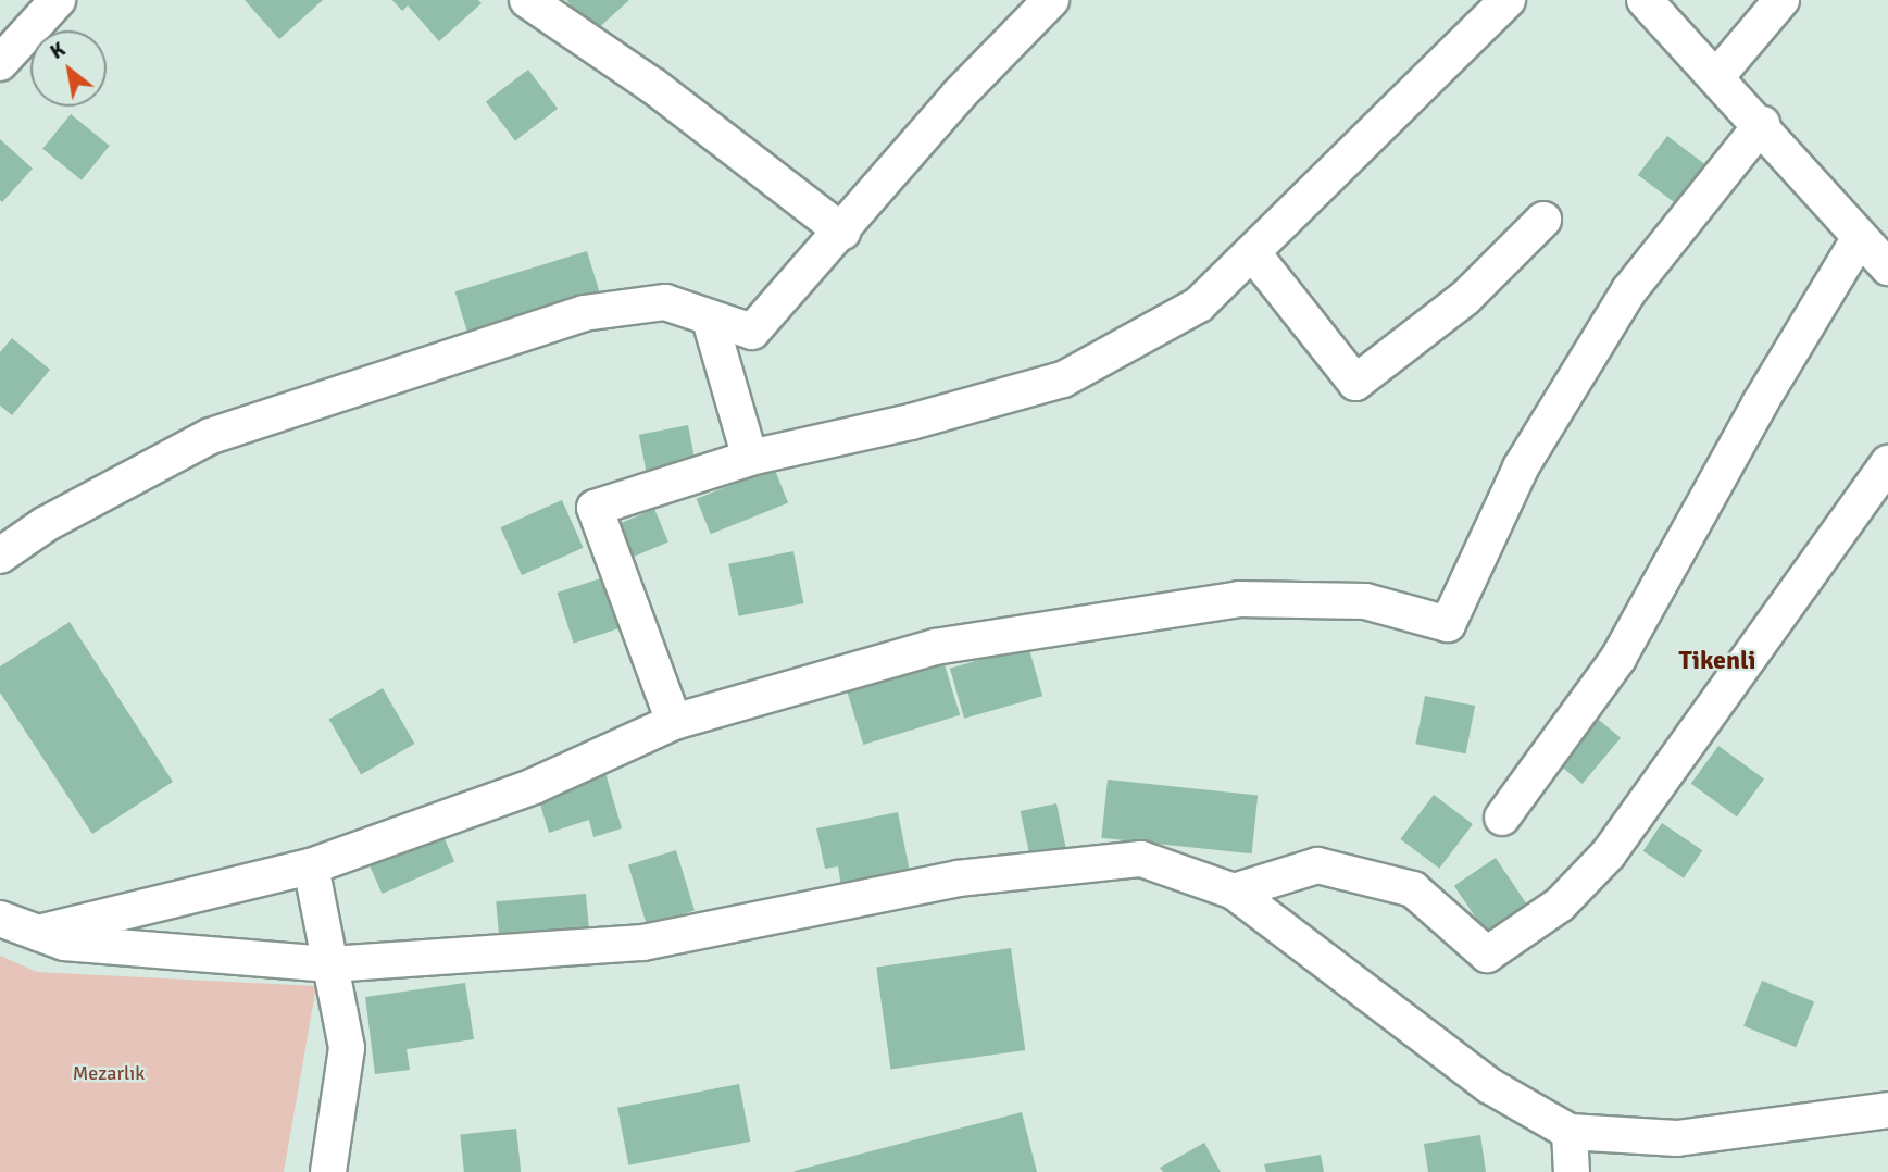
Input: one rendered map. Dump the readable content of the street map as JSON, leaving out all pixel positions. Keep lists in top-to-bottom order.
{
  "districts": ["Tikenli"],
  "parks": ["Mezarlık"],
  "north": "top left"
}
